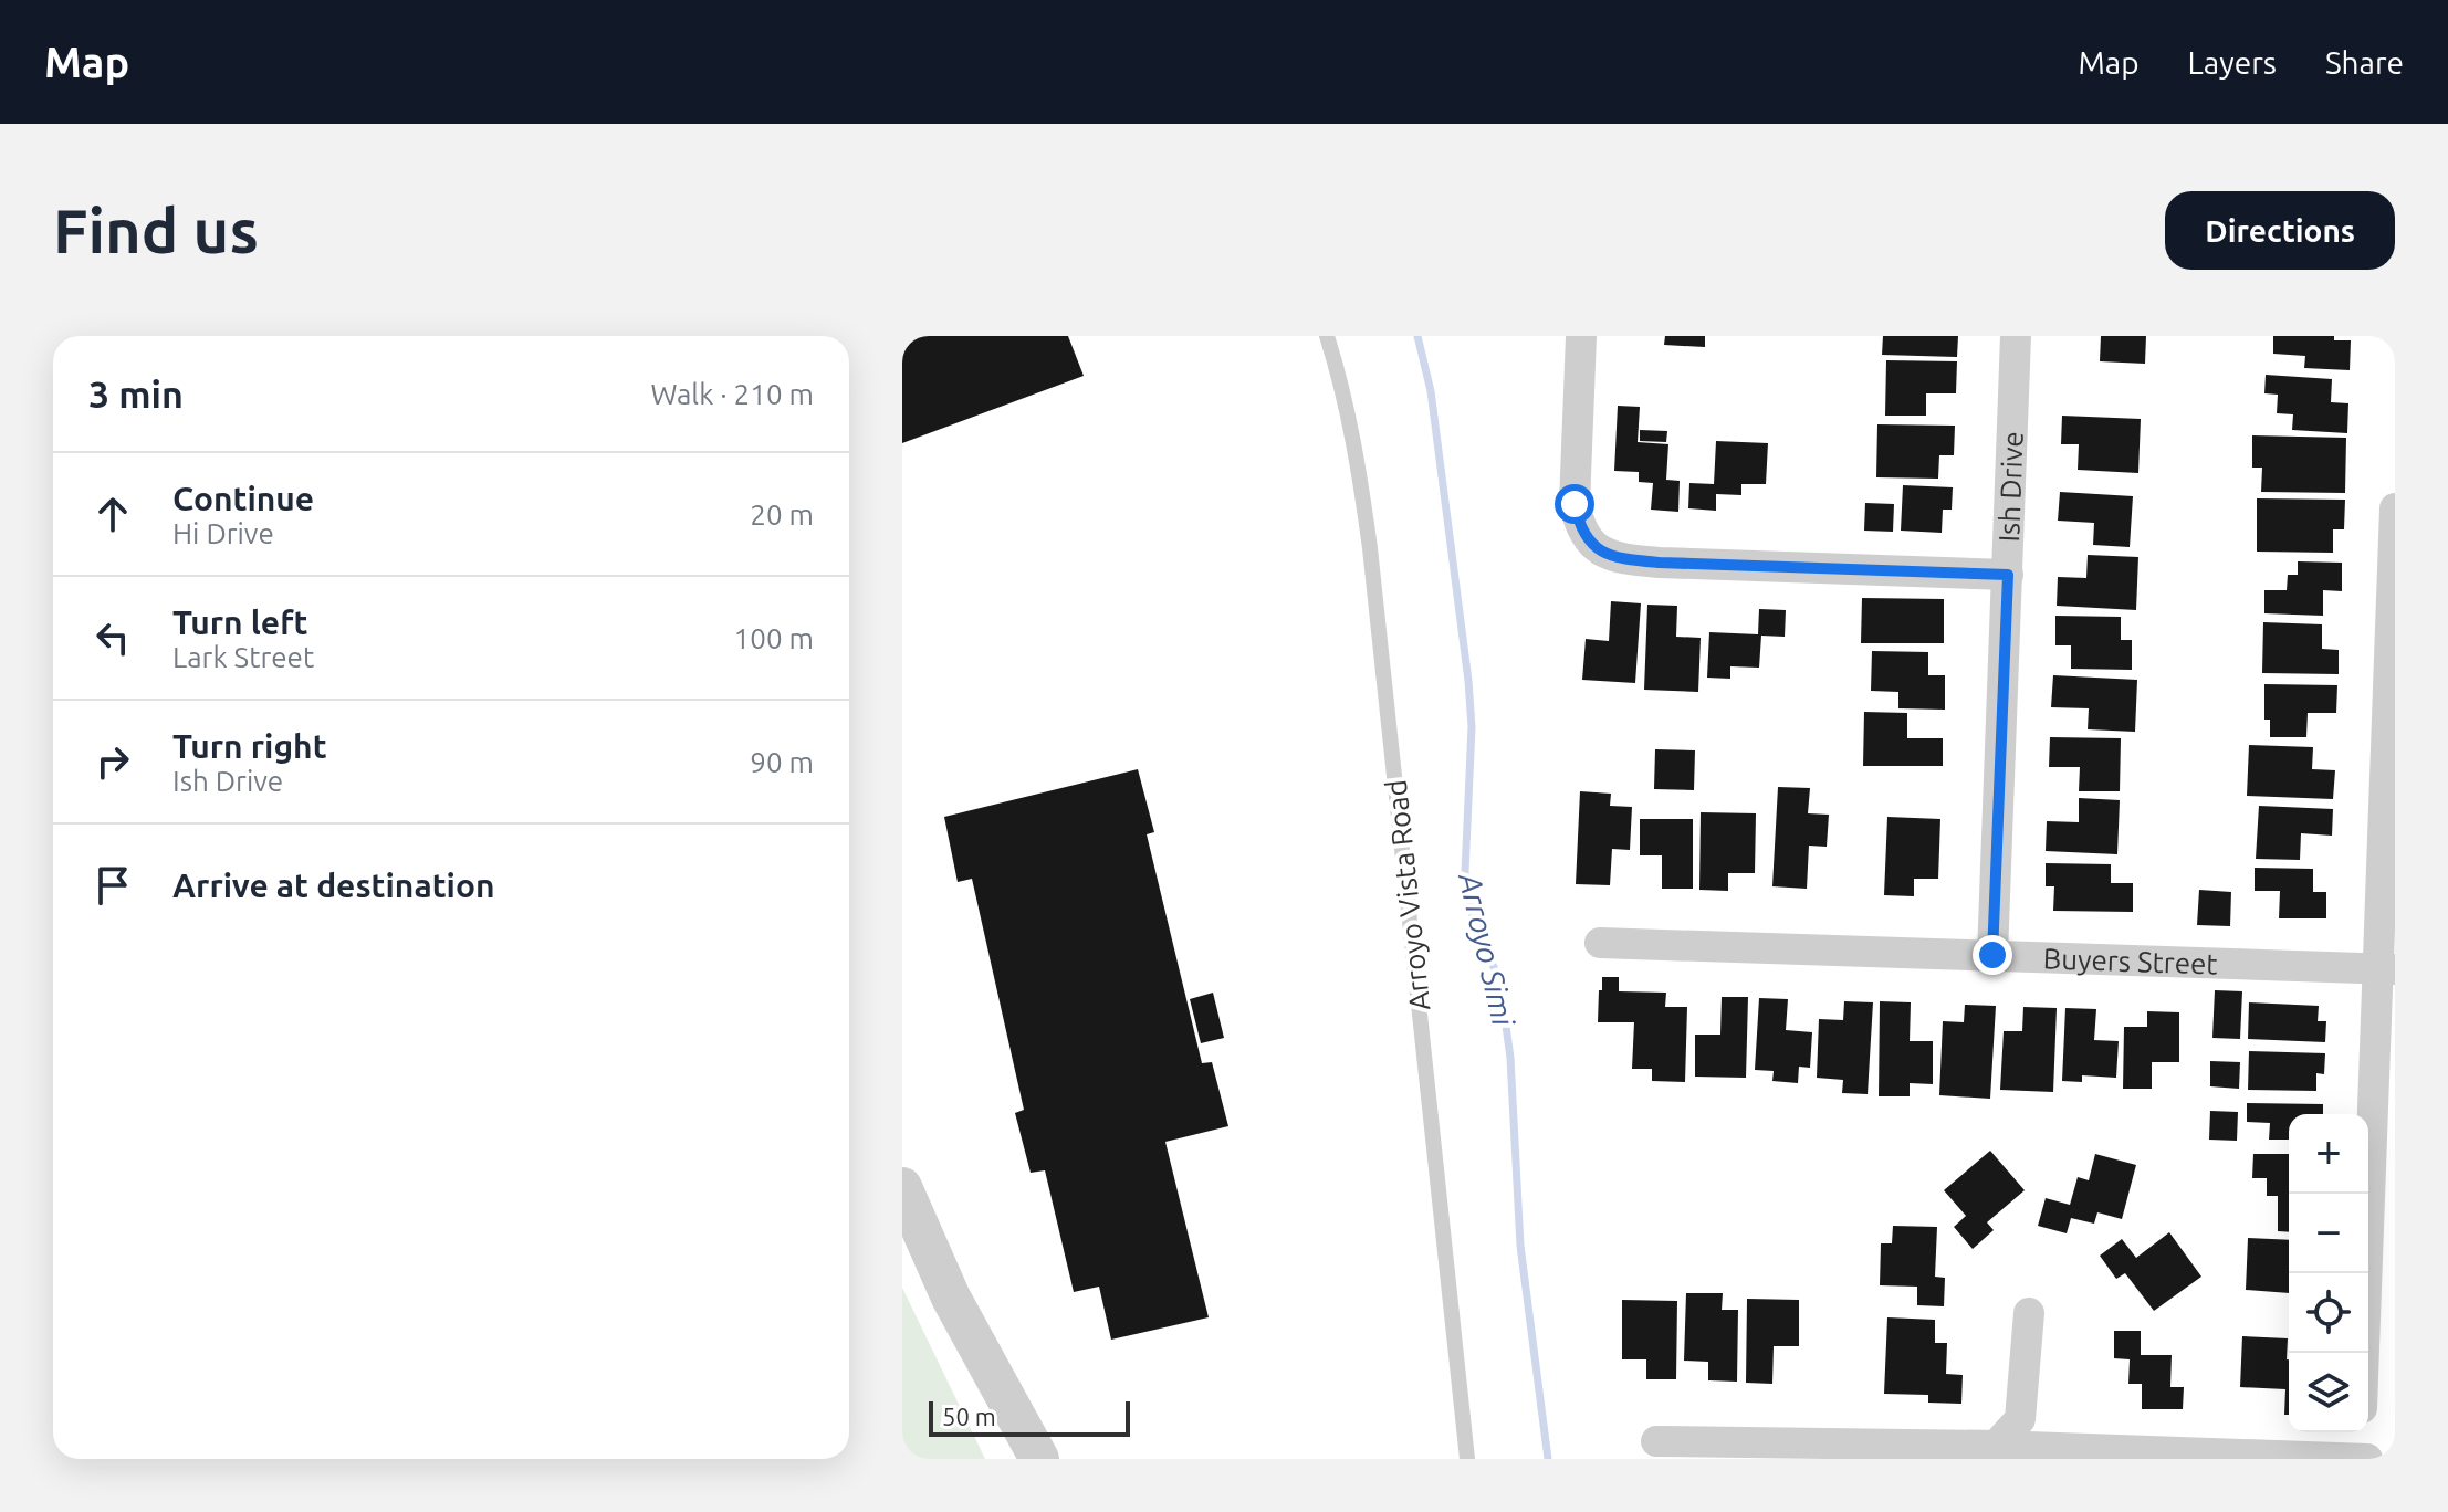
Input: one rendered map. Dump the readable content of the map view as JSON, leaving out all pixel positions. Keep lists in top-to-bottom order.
{
  "streets": {
    "street": ["Ish Drive", "Buyers Street"],
    "lane": ["Arroyo Vista Road"]
  },
  "crossings": [
    ["Ish Drive", "Buyers Street"]
  ],
  "water": ["Arroyo Simi"],
  "scale_bar": "50 m",
  "page": {
    "header": "Map",
    "nav": ["Map", "Layers", "Share"],
    "buttons": "Directions",
    "title": "Find us",
    "heading": ["3 min", "Walk · 210 m"],
    "list": [
      ["Continue", "Hi Drive", "20 m"],
      ["Turn left", "Lark Street", "100 m"],
      ["Turn right", "Ish Drive", "90 m"],
      "Arrive at destination"
    ],
    "map_buttons": ["+", "−"],
    "scale": "50 m"
  }
}
